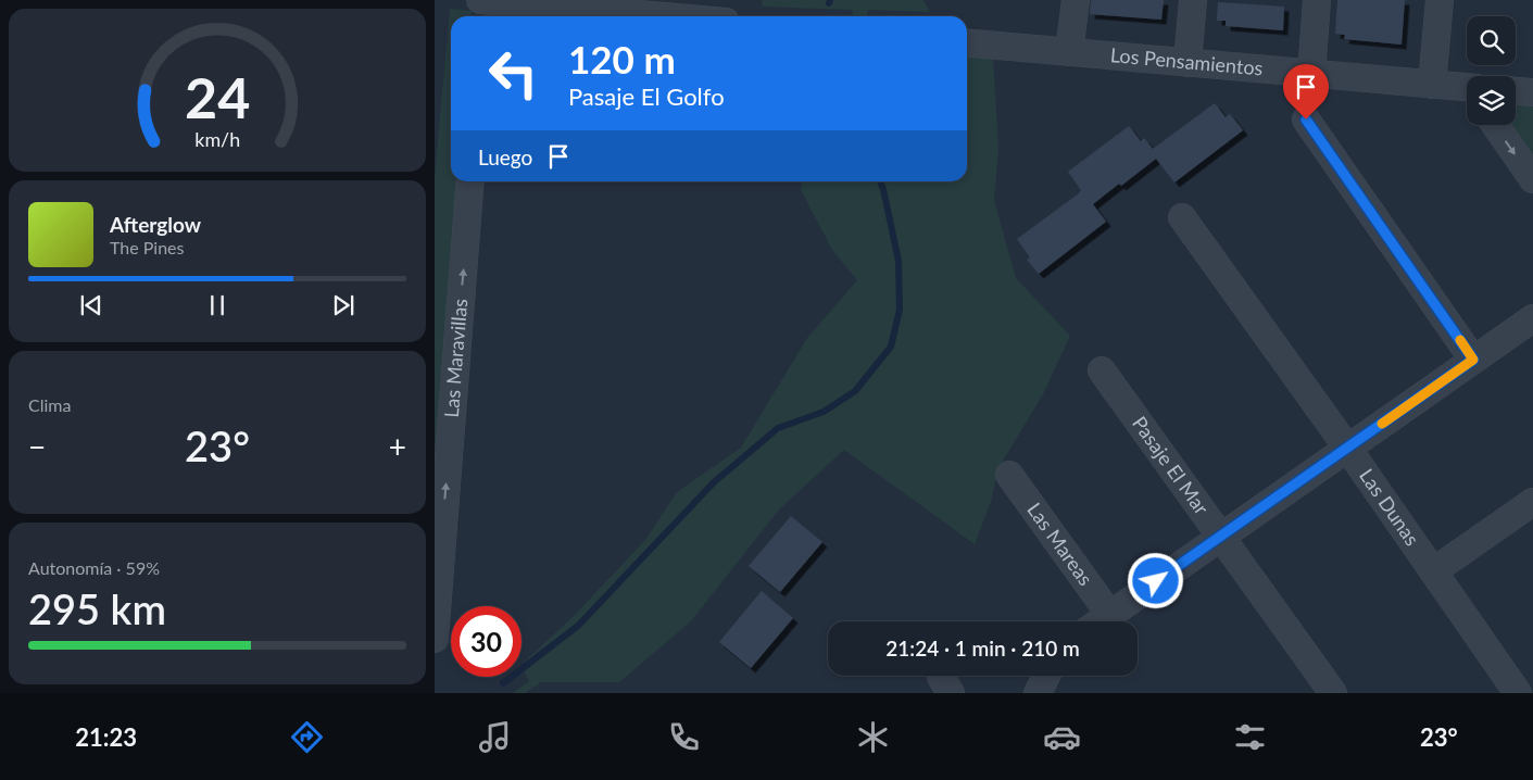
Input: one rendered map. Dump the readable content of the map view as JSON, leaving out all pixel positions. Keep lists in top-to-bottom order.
{
  "streets": {
    "street": [
      "Los Pensamientos",
      "Las Maravillas",
      "Pasaje El Mar",
      "Las Dunas",
      "Las Mareas"
    ]
  },
  "one_way": ["Las Maravillas"],
  "page": {
    "turn": ["120 m", "Pasaje El Golfo"],
    "then": "Luego",
    "song": ["Afterglow", "The Pines"],
    "tile": [
      "Clima",
      ["Autonomía · 59%", "295 km"]
    ],
    "heat": ["−", "23°", "+"],
    "limit": "30",
    "trip": "21:24 · 1 min · 210 m",
    "tabs": ["21:23", "23°"],
    "gauge": ["24", "km/h"]
  }
}
